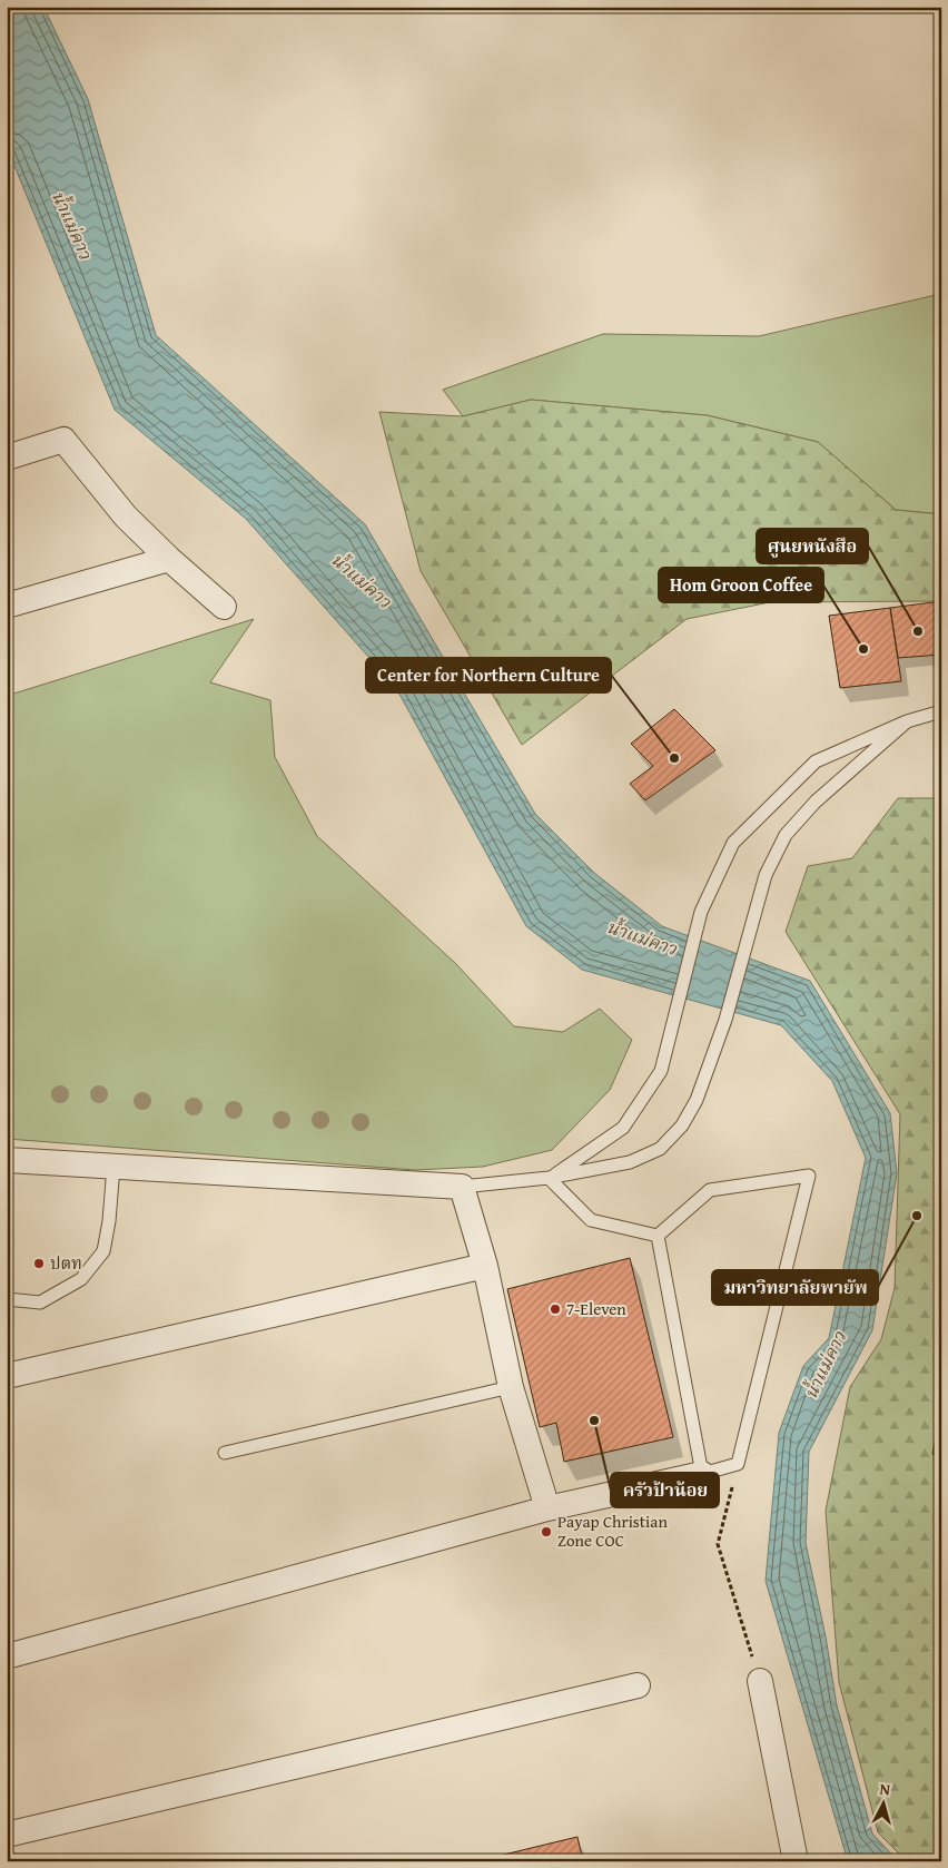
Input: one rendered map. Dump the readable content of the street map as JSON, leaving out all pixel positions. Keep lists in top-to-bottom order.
{
  "water": ["น้ำแม่คาว"],
  "places": [
    "ศูนยหนังสือ",
    "Hom Groon Coffee",
    "Center for Northern Culture",
    "มหาวิทยาลัยพายัพ",
    "ปตท",
    "7-Eleven",
    "ครัวป้าน้อย",
    "Payap Christian Zone COC"
  ],
  "north": "top"
}
